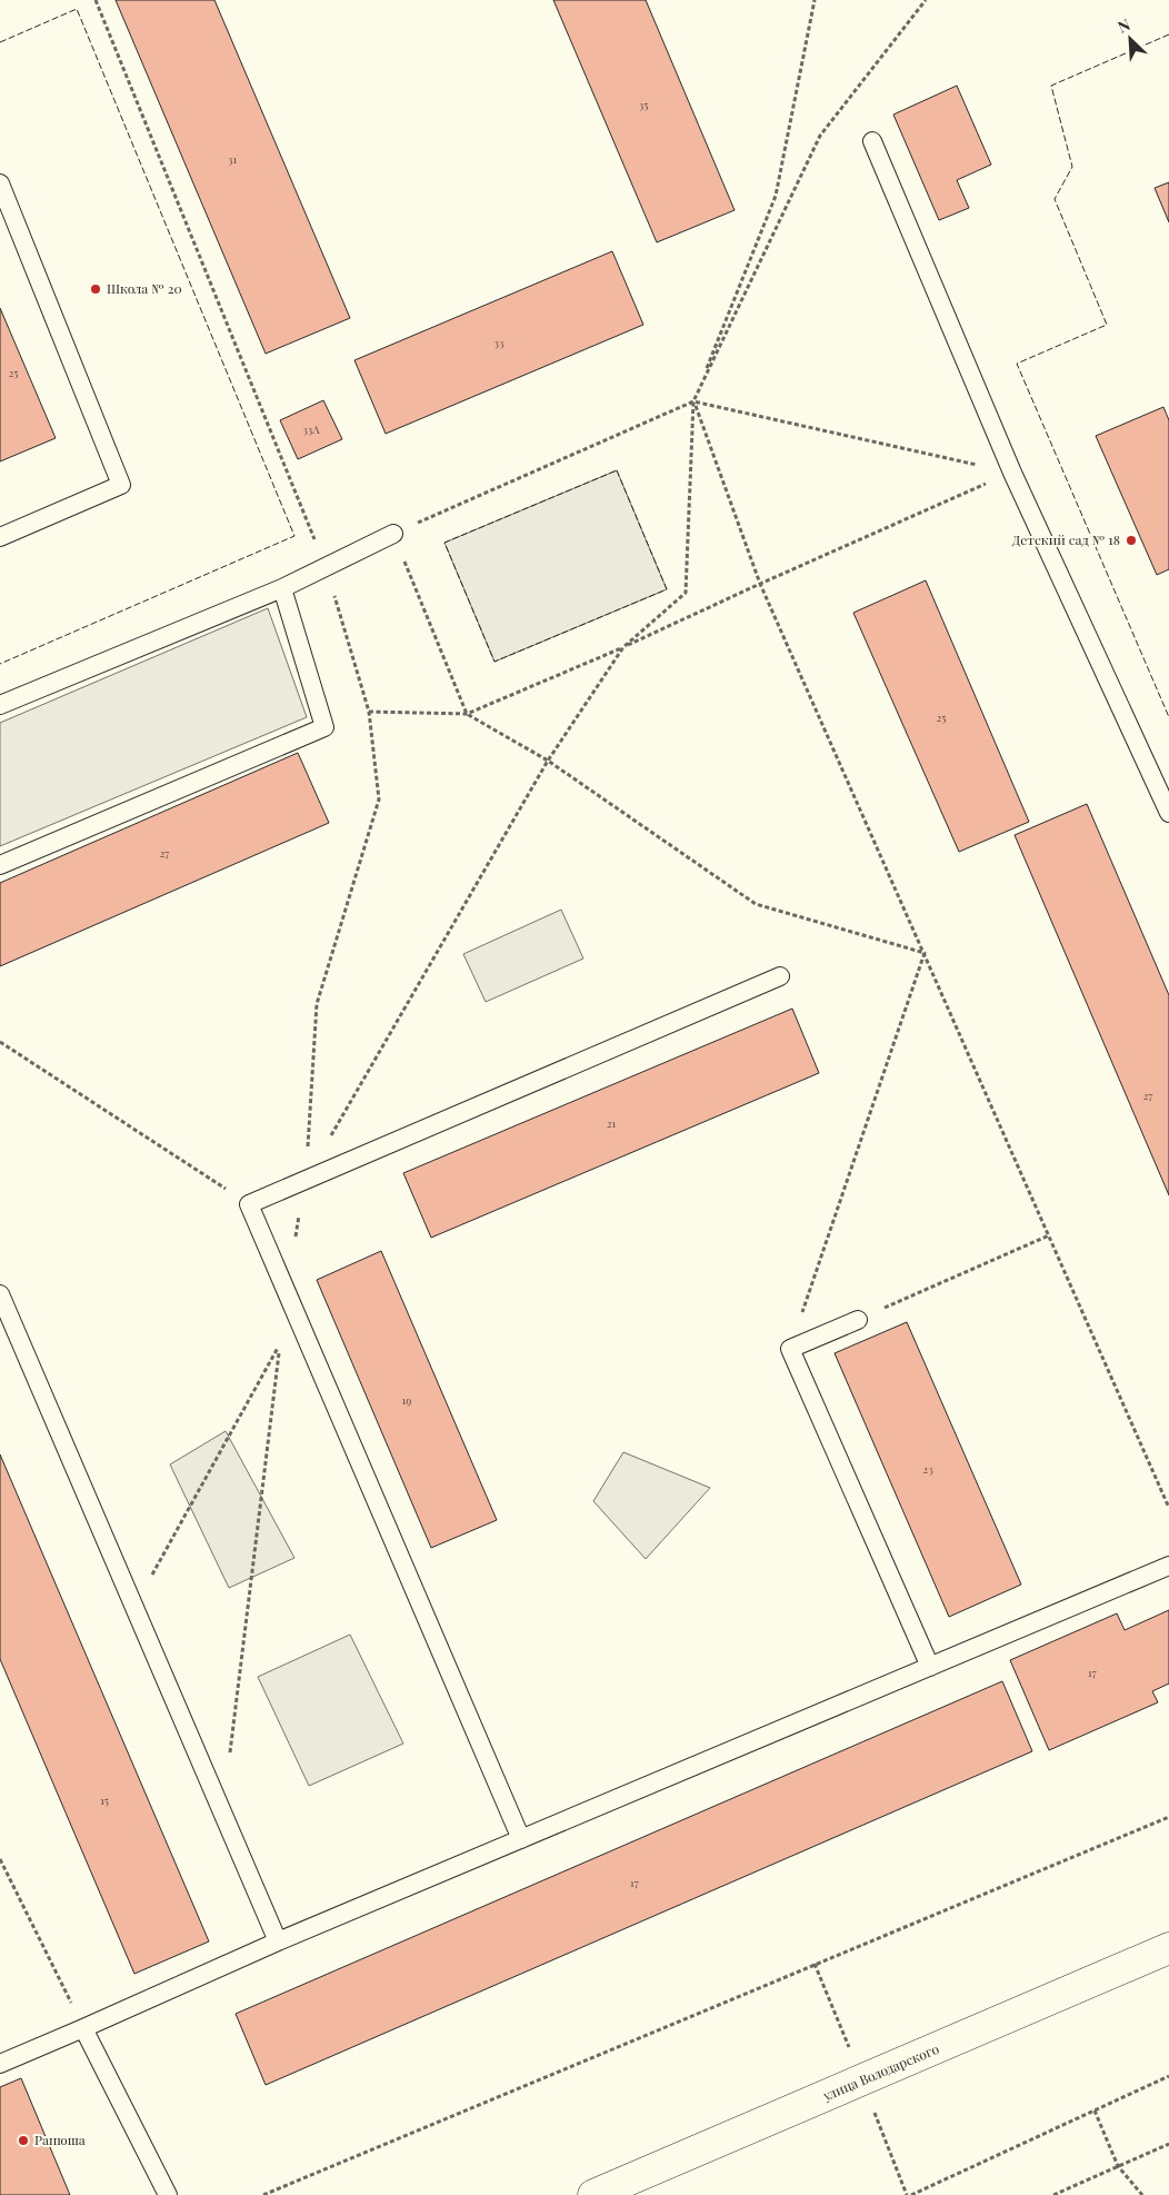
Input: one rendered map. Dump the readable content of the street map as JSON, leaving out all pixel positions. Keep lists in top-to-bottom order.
{
  "streets": {
    "street": ["улица Володарского"]
  },
  "places": ["Школа № 20", "Детский сад № 18", "Ранюша"],
  "house_numbers": [
    "35",
    "31",
    "33",
    "25",
    "33А",
    "25",
    "27",
    "27",
    "21",
    "19",
    "23",
    "17",
    "15",
    "17"
  ],
  "north": "top left"
}
